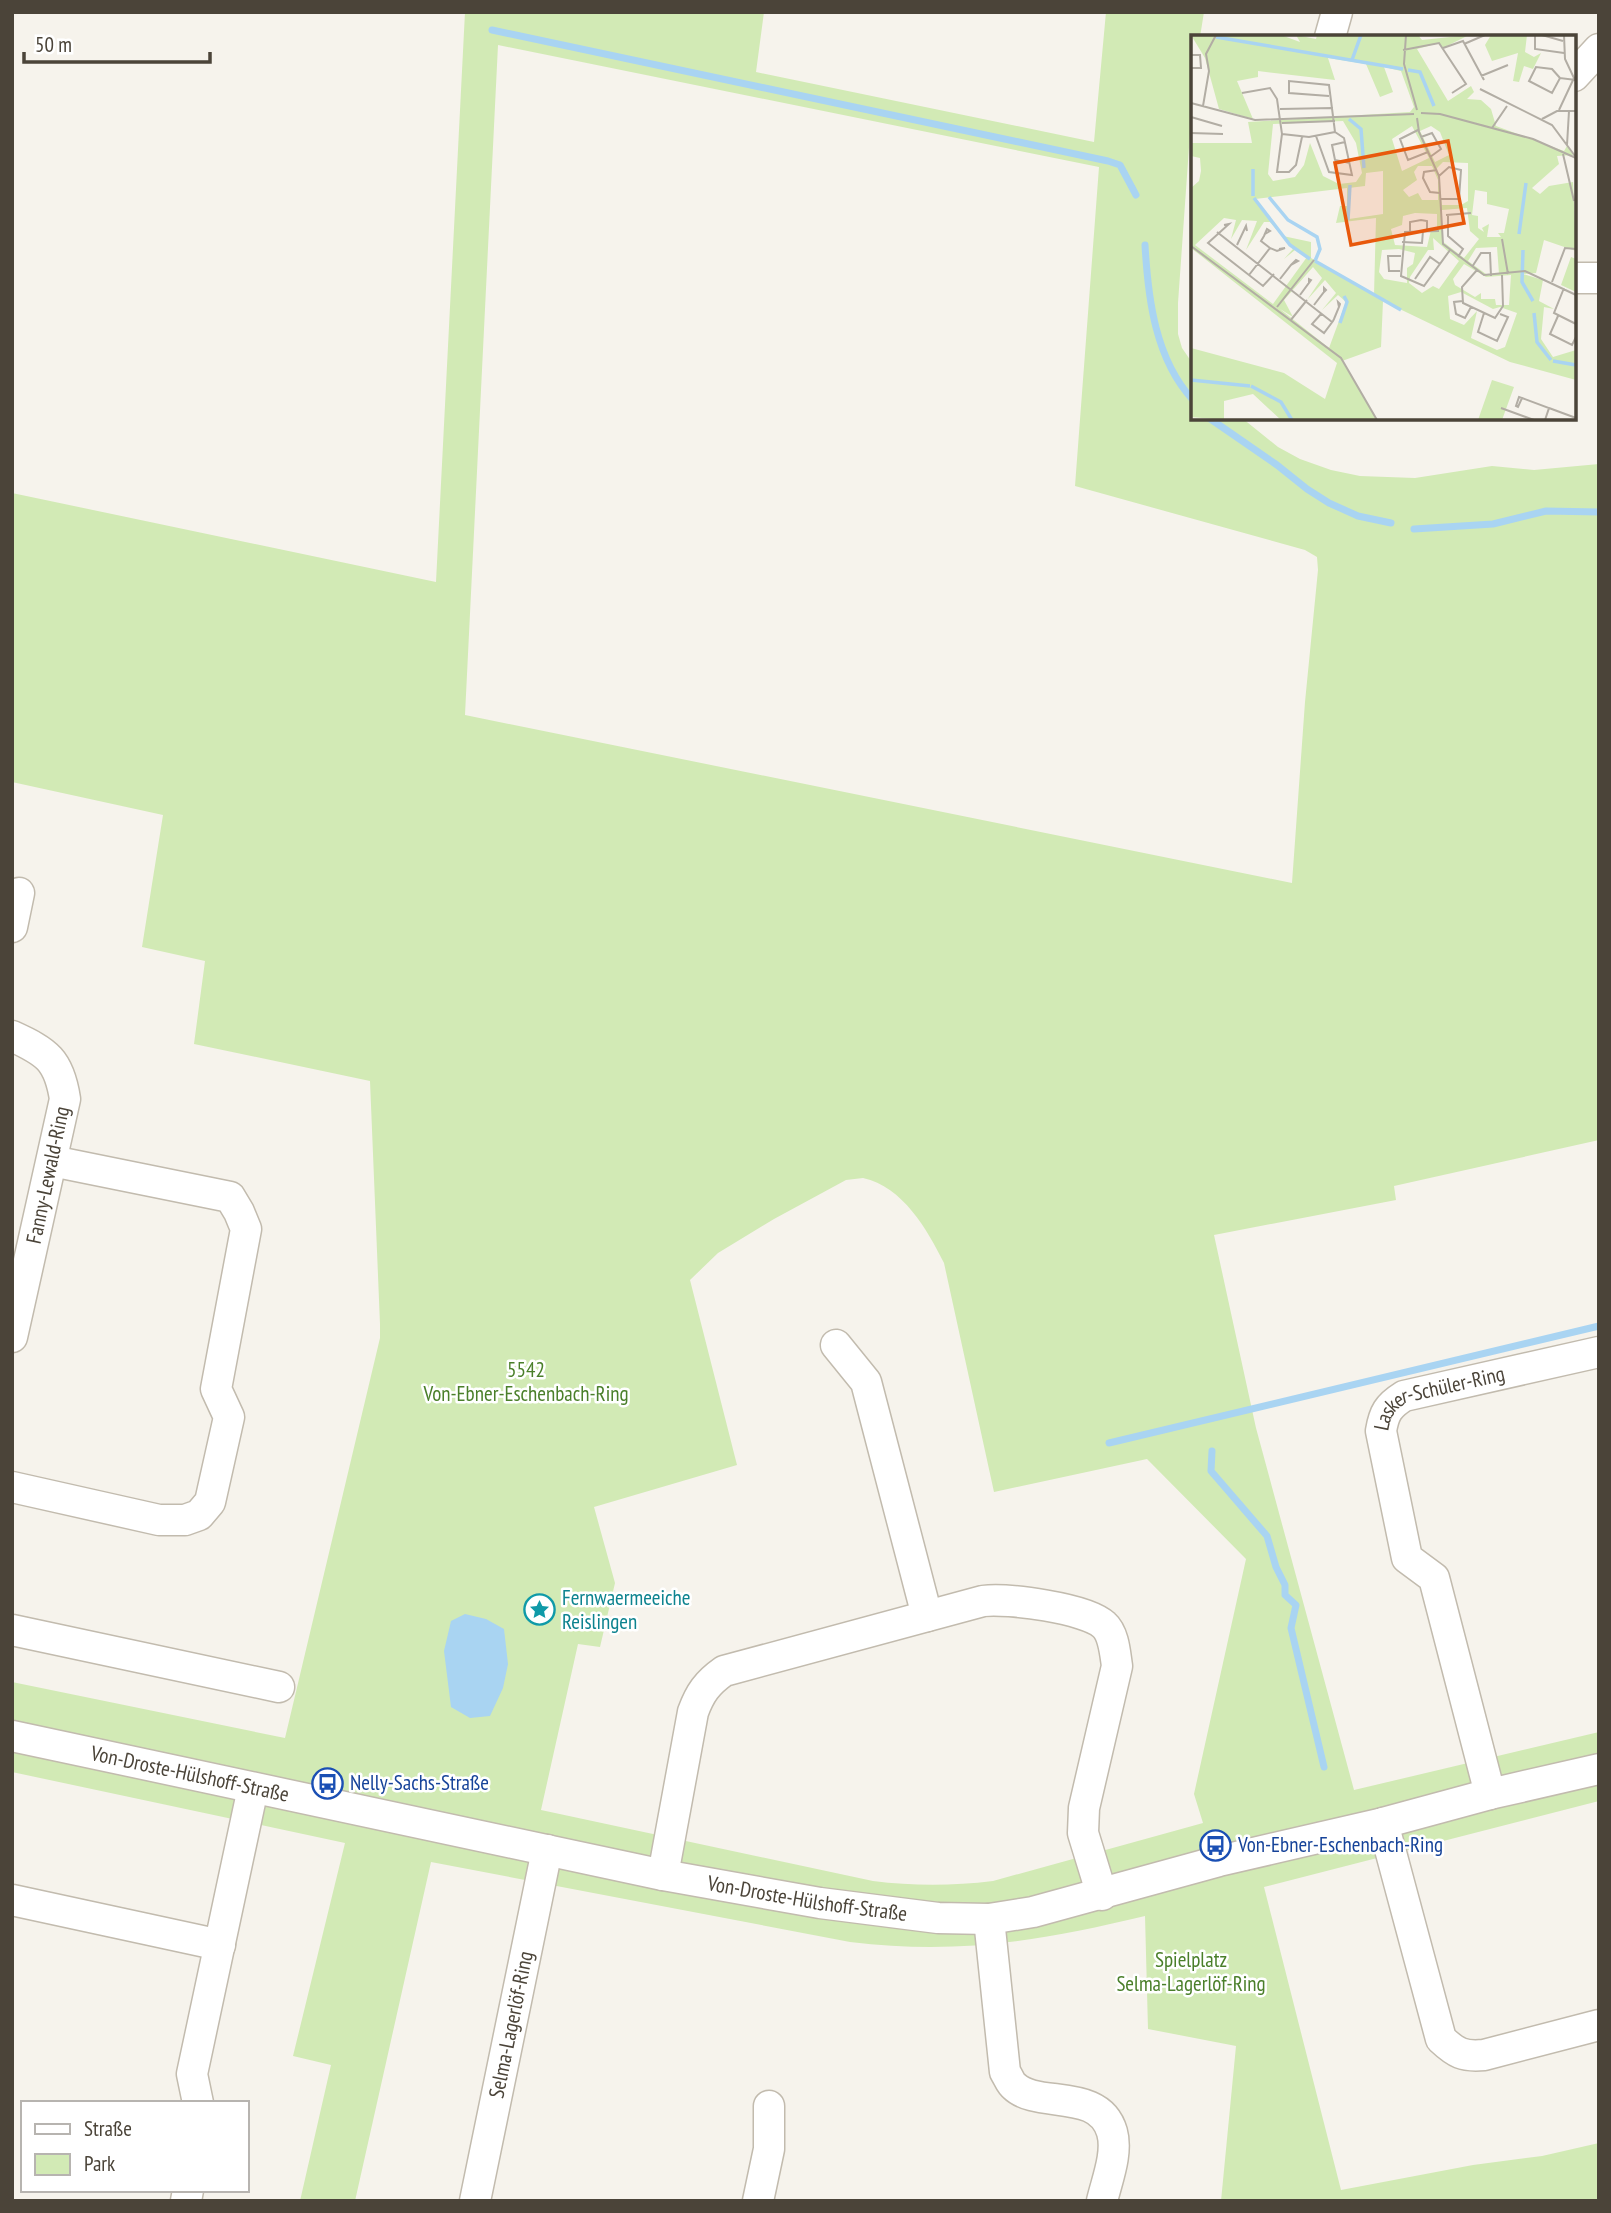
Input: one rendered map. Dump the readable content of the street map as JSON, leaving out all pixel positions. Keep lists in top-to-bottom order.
{
  "streets": {
    "street": [
      "Fanny-Lewald-Ring",
      "Lasker-Schüler-Ring",
      "Von-Droste-Hülshoff-Straße",
      "Selma-Lagerlöf-Ring"
    ]
  },
  "crossings": [
    ["Lasker-Schüler-Ring", "Von-Droste-Hülshoff-Straße"],
    ["Von-Droste-Hülshoff-Straße", "Selma-Lagerlöf-Ring"]
  ],
  "parks": ["5542 Von-Ebner-Eschenbach-Ring", "Spielplatz Selma-Lagerlöf-Ring"],
  "places": {
    "place": ["Fernwaermeeiche Reislingen"],
    "bus stop": ["Nelly-Sachs-Straße", "Von-Ebner-Eschenbach-Ring"]
  },
  "legend": ["Straße", "Park"],
  "scale_bar": "50 m"
}
